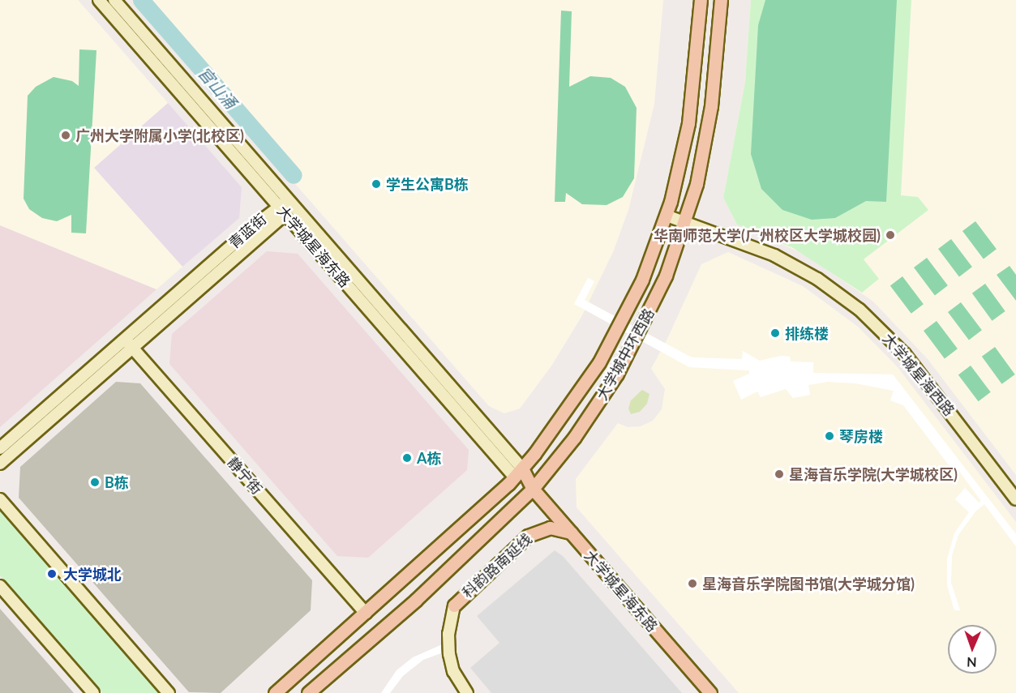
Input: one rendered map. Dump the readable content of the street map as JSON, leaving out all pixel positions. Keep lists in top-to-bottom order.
{
  "streets": {
    "main road": ["大学城星海东路", "大学城中环西路", "科韵路南延线"],
    "street": ["青蓝街", "大学城星海西路", "静宁街"]
  },
  "crossings": [
    ["青蓝街", "大学城星海东路"],
    ["青蓝街", "静宁街"],
    ["大学城星海东路", "大学城中环西路"],
    ["大学城星海东路", "科韵路南延线"],
    ["大学城中环西路", "大学城星海西路"],
    ["大学城中环西路", "静宁街"]
  ],
  "water": ["官山涌"],
  "places": [
    "广州大学附属小学(北校区)",
    "学生公寓B栋",
    "华南师范大学(广州校区大学城校园)",
    "排练楼",
    "琴房楼",
    "A栋",
    "星海音乐学院(大学城校区)",
    "B栋",
    "大学城北",
    "星海音乐学院图书馆(大学城分馆)"
  ],
  "north": "bottom"
}
